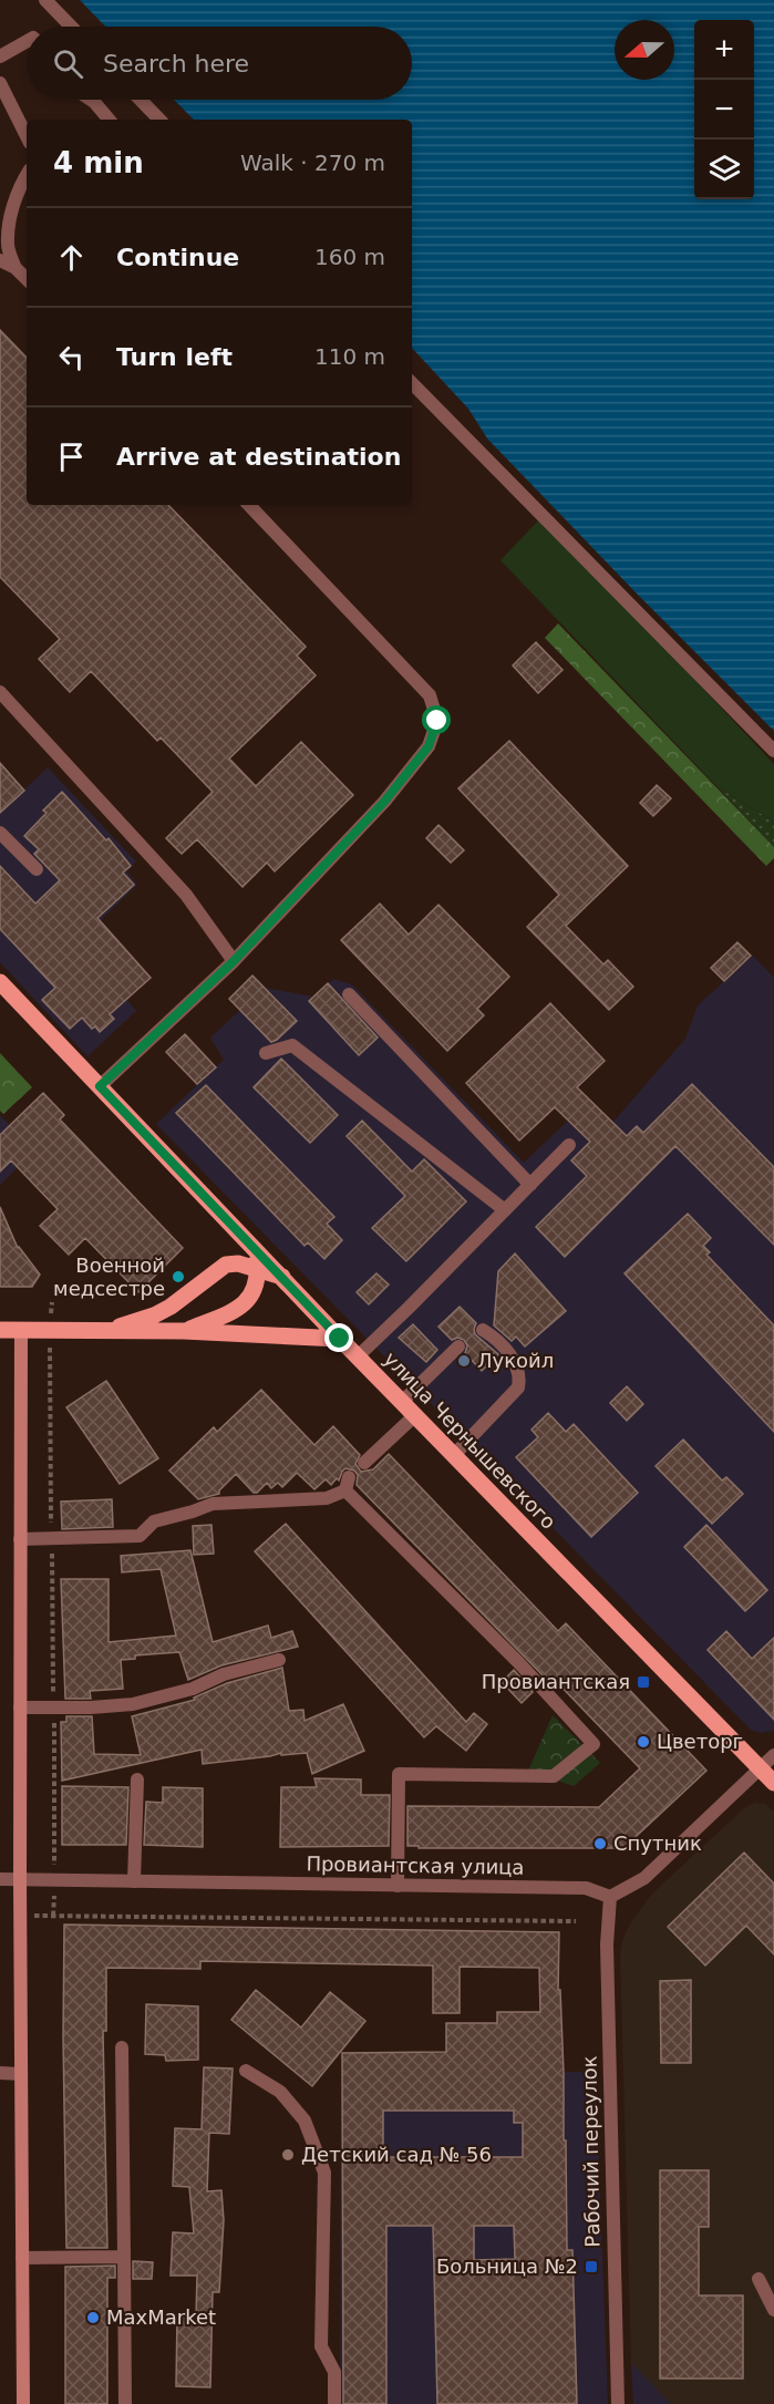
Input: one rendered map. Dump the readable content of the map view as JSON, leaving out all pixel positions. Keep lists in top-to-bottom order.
{
  "streets": {
    "main road": ["улица Чернышевского"],
    "street": ["Провиантская улица", "Рабочий переулок"]
  },
  "crossings": [
    ["Провиантская улица", "Рабочий переулок"]
  ],
  "places": {
    "other": [
      "Военной медсестре",
      "Лукойл",
      "Цветорг",
      "Спутник",
      "Детский сад № 56",
      "MaxMarket"
    ],
    "transit": ["Провиантская", "Больница №2"]
  },
  "north": "left",
  "page": {
    "map_buttons": ["+", "−"],
    "search": "Search here",
    "heading": ["4 min", "Walk · 270 m"],
    "list": [
      ["Continue", "160 m"],
      ["Turn left", "110 m"],
      "Arrive at destination"
    ]
  }
}
